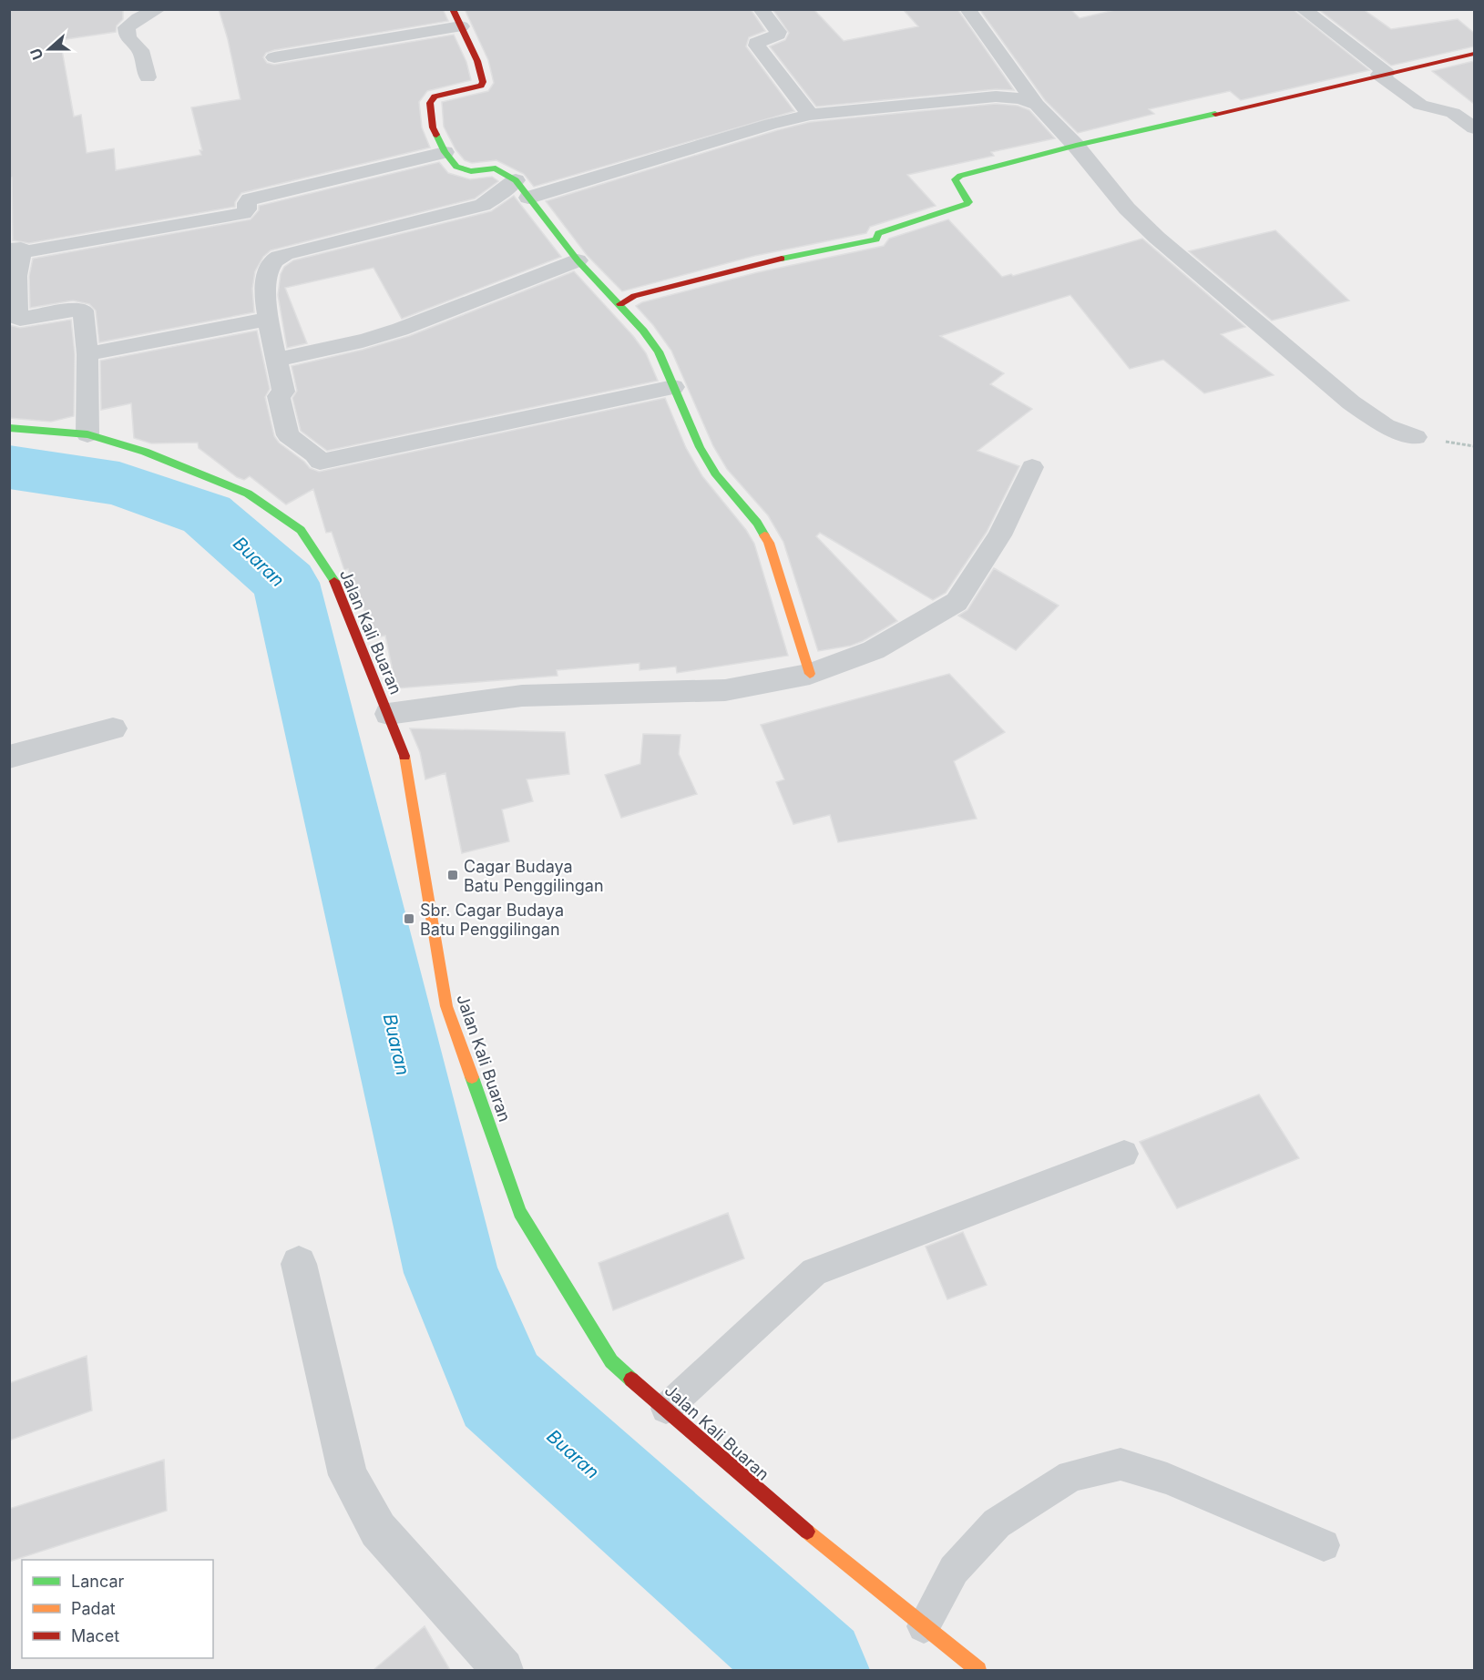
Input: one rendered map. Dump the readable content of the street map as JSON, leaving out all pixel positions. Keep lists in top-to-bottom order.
{
  "streets": {
    "street": ["Jalan Kali Buaran"]
  },
  "water": ["Buaran"],
  "places": {
    "transit": ["Cagar Budaya Batu Penggilingan", "Sbr. Cagar Budaya Batu Penggilingan"]
  },
  "legend": ["Lancar", "Padat", "Macet"],
  "north": "left"
}
